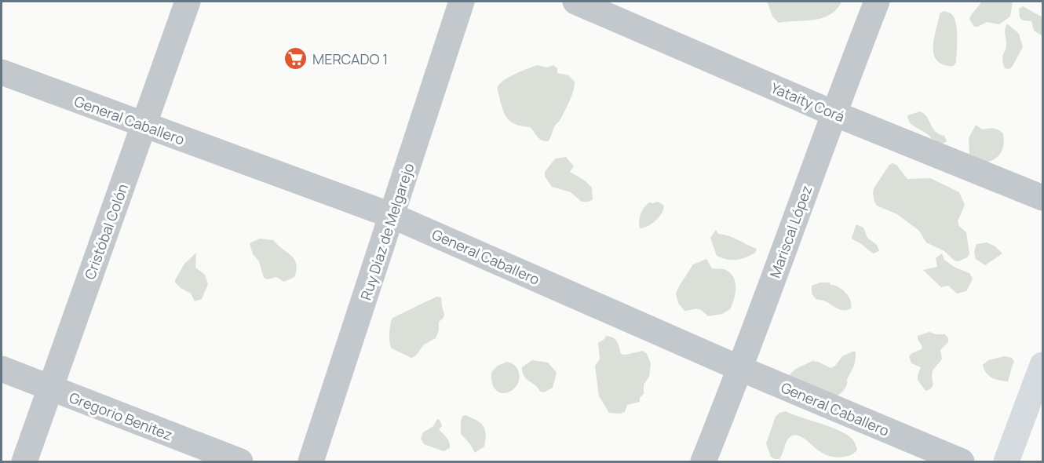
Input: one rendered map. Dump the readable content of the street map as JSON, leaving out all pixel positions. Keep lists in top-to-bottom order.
{
  "streets": {
    "street": [
      "Yataity Corá",
      "General Caballero",
      "Cristóbal Colón",
      "Ruy Díaz de Melgarejo",
      "Mariscal López",
      "Gregorio Benitez"
    ]
  },
  "crossings": [
    ["Yataity Corá", "Mariscal López"],
    ["General Caballero", "Cristóbal Colón"],
    ["General Caballero", "Ruy Díaz de Melgarejo"],
    ["General Caballero", "Mariscal López"],
    ["Cristóbal Colón", "Gregorio Benitez"]
  ],
  "places": {
    "supermarket": ["MERCADO 1"]
  }
}
